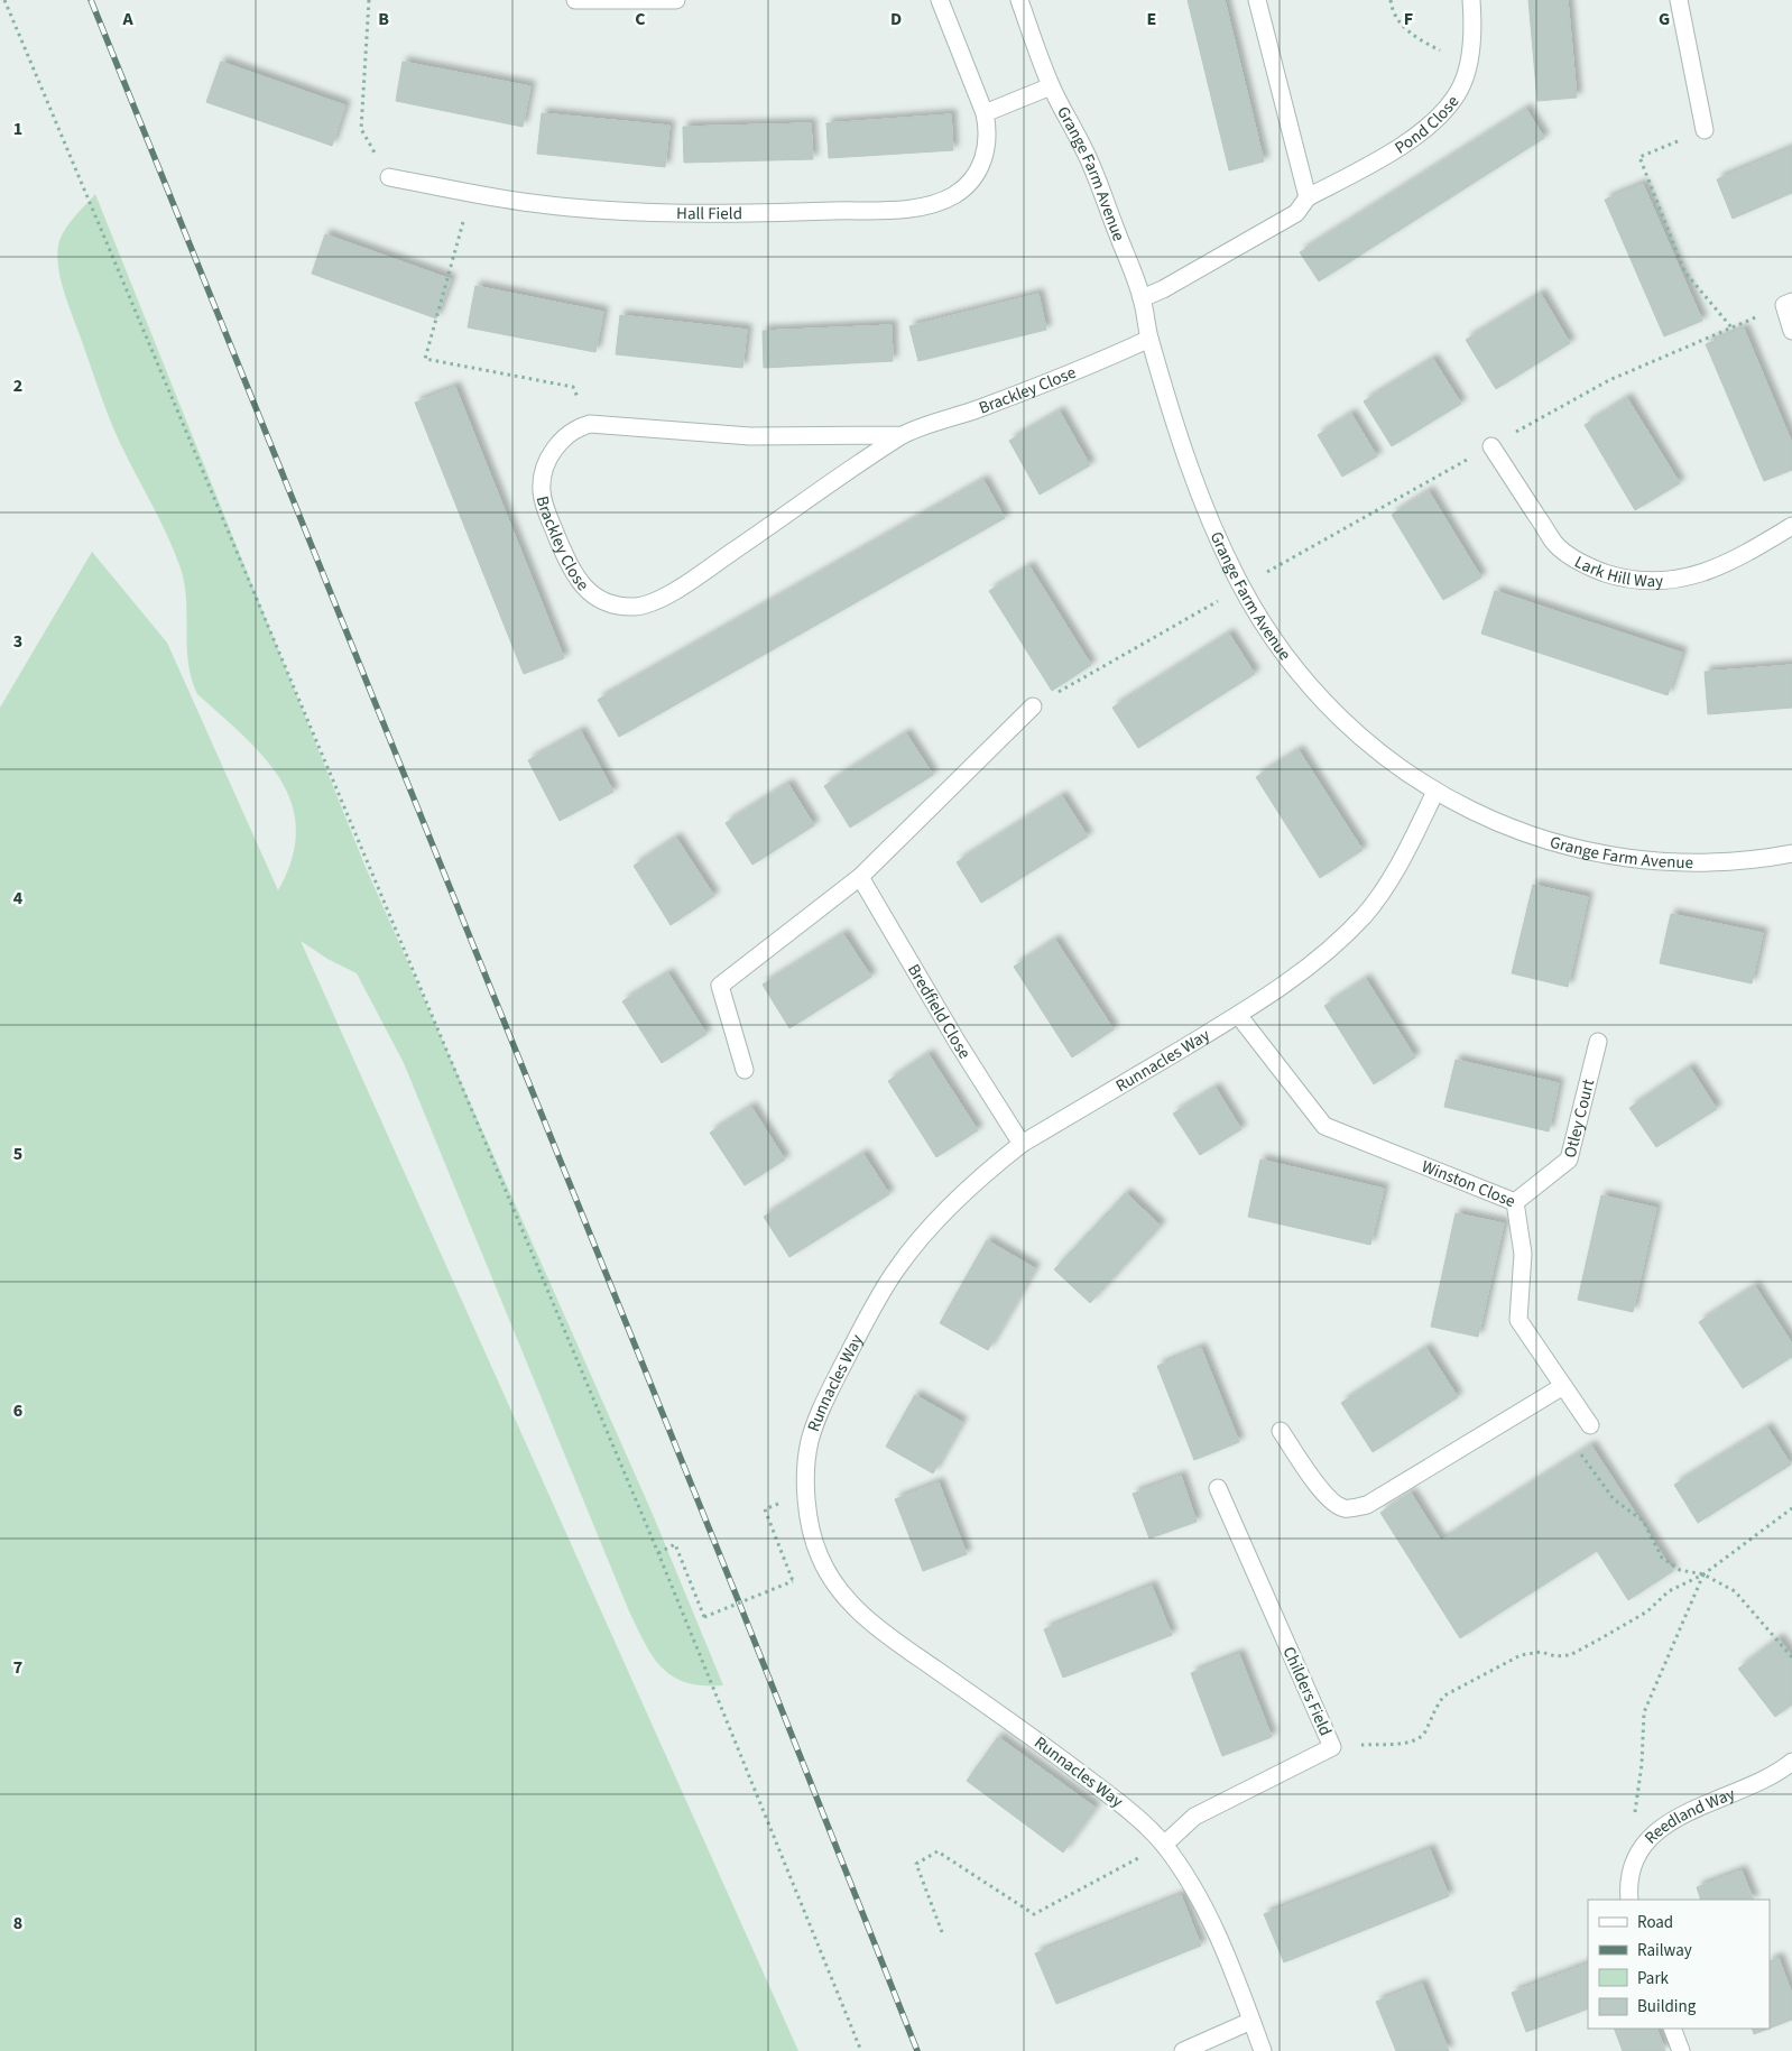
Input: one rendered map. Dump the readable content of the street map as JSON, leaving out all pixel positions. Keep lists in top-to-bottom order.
{
  "streets": {
    "street": [
      "Pond Close",
      "Grange Farm Avenue",
      "Hall Field",
      "Brackley Close",
      "Lark Hill Way",
      "Bredfield Close",
      "Runnacles Way",
      "Otley Court",
      "Winston Close",
      "Childers Field",
      "Reedland Way"
    ]
  },
  "crossings": [
    ["Pond Close", "Grange Farm Avenue"],
    ["Grange Farm Avenue", "Brackley Close"],
    ["Grange Farm Avenue", "Runnacles Way"],
    ["Bredfield Close", "Runnacles Way"],
    ["Runnacles Way", "Winston Close"],
    ["Runnacles Way", "Childers Field"],
    ["Otley Court", "Winston Close"]
  ],
  "legend": [
    "Road",
    "Railway",
    "Park",
    "Building"
  ],
  "grid": {
    "columns": [
      "A",
      "B",
      "C",
      "D",
      "E",
      "F",
      "G"
    ],
    "rows": [
      "1",
      "2",
      "3",
      "4",
      "5",
      "6",
      "7",
      "8"
    ]
  }
}
